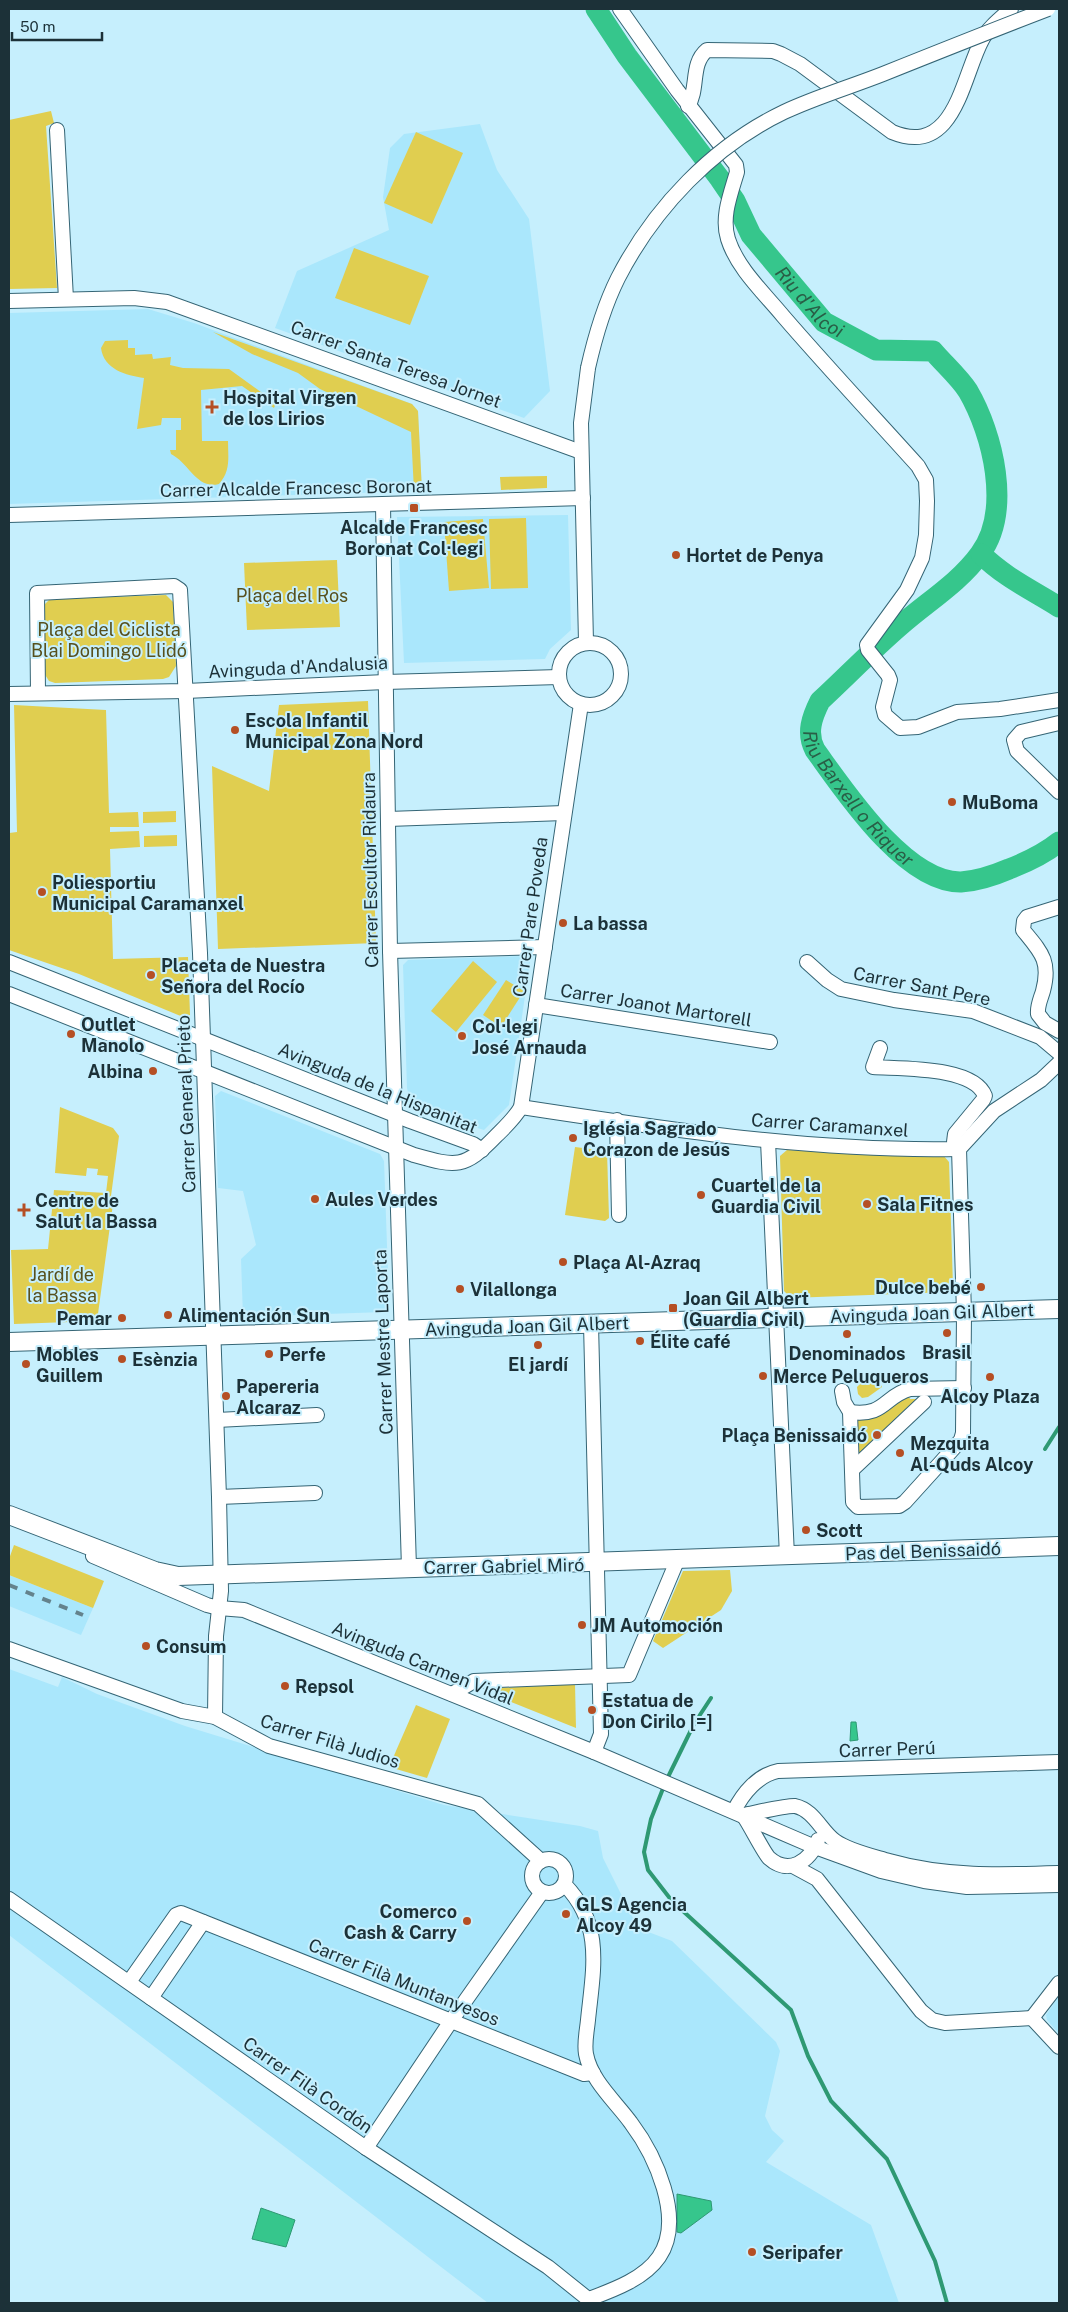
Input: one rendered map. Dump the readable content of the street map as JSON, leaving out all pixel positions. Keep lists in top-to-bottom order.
{
  "streets": {
    "main road": ["Avinguda Joan Gil Albert", "Pas del Benissaidó", "Carrer Gabriel Miró"],
    "street": [
      "Carrer Santa Teresa Jornet",
      "Carrer Alcalde Francesc Boronat",
      "Avinguda d'Andalusia",
      "Carrer Escultor Ridaura",
      "Carrer Pare Poveda",
      "Carrer Sant Pere",
      "Carrer Joanot Martorell",
      "Avinguda de la Hispanitat",
      "Carrer General Prieto",
      "Carrer Caramanxel",
      "Carrer Mestre Laporta",
      "Avinguda Carmen Vidal",
      "Carrer Filà Judios",
      "Carrer Perú",
      "Carrer Filà Muntanyesos",
      "Carrer Filà Cordón"
    ]
  },
  "crossings": [
    ["Carrer Alcalde Francesc Boronat", "Carrer Escultor Ridaura"],
    ["Avinguda d'Andalusia", "Carrer Escultor Ridaura"],
    ["Avinguda d'Andalusia", "Carrer Pare Poveda"],
    ["Avinguda d'Andalusia", "Carrer General Prieto"],
    ["Carrer Escultor Ridaura", "Avinguda de la Hispanitat"],
    ["Carrer Escultor Ridaura", "Carrer Mestre Laporta"],
    ["Carrer Pare Poveda", "Carrer Joanot Martorell"],
    ["Carrer Pare Poveda", "Carrer Caramanxel"],
    ["Avinguda de la Hispanitat", "Carrer General Prieto"],
    ["Avinguda de la Hispanitat", "Carrer Mestre Laporta"],
    ["Carrer General Prieto", "Avinguda Joan Gil Albert"],
    ["Carrer General Prieto", "Carrer Gabriel Miró"],
    ["Carrer General Prieto", "Avinguda Carmen Vidal"],
    ["Carrer General Prieto", "Carrer Filà Judios"],
    ["Avinguda Joan Gil Albert", "Carrer Mestre Laporta"],
    ["Carrer Mestre Laporta", "Carrer Gabriel Miró"],
    ["Pas del Benissaidó", "Carrer Gabriel Miró"],
    ["Carrer Gabriel Miró", "Avinguda Carmen Vidal"],
    ["Avinguda Carmen Vidal", "Carrer Perú"],
    ["Carrer Filà Muntanyesos", "Carrer Filà Cordón"]
  ],
  "water": ["Riu d'Alcoi", "Riu Barxell o Riquer"],
  "parks": ["Plaça del Ros", "Plaça del Ciclista Blai Domingo Llidó", "Jardí de la Bassa"],
  "places": {
    "health": ["Hospital Virgen de los Lirios", "Centre de Salut la Bassa"],
    "transit": ["Alcalde Francesc Boronat Col·legi", "Joan Gil Albert (Guardia Civil)"],
    "other": [
      "Hortet de Penya",
      "Escola Infantil Municipal Zona Nord",
      "MuBoma",
      "Poliesportiu Municipal Caramanxel",
      "La bassa",
      "Placeta de Nuestra Señora del Rocío",
      "Outlet Manolo",
      "Col·legi José Arnauda",
      "Albina",
      "Iglésia Sagrado Corazon de Jesús",
      "Cuartel de la Guardia Civil",
      "Aules Verdes",
      "Sala Fitnes",
      "Plaça Al-Azraq",
      "Dulce bebé",
      "Vilallonga",
      "Alimentación Sun",
      "Pemar",
      "Brasil",
      "Denominados",
      "Élite café",
      "El jardí",
      "Perfe",
      "Esènzia",
      "Mobles Guillem",
      "Merce Peluqueros",
      "Alcoy Plaza",
      "Papereria Alcaraz",
      "Plaça Benissaidó",
      "Mezquita Al-Quds Alcoy",
      "Scott",
      "JM Automoción",
      "Consum",
      "Repsol",
      "Estatua de Don Cirilo [=]",
      "GLS Agencia Alcoy 49",
      "Comerco Cash & Carry",
      "Seripafer"
    ]
  },
  "scale_bar": "50 m"
}
